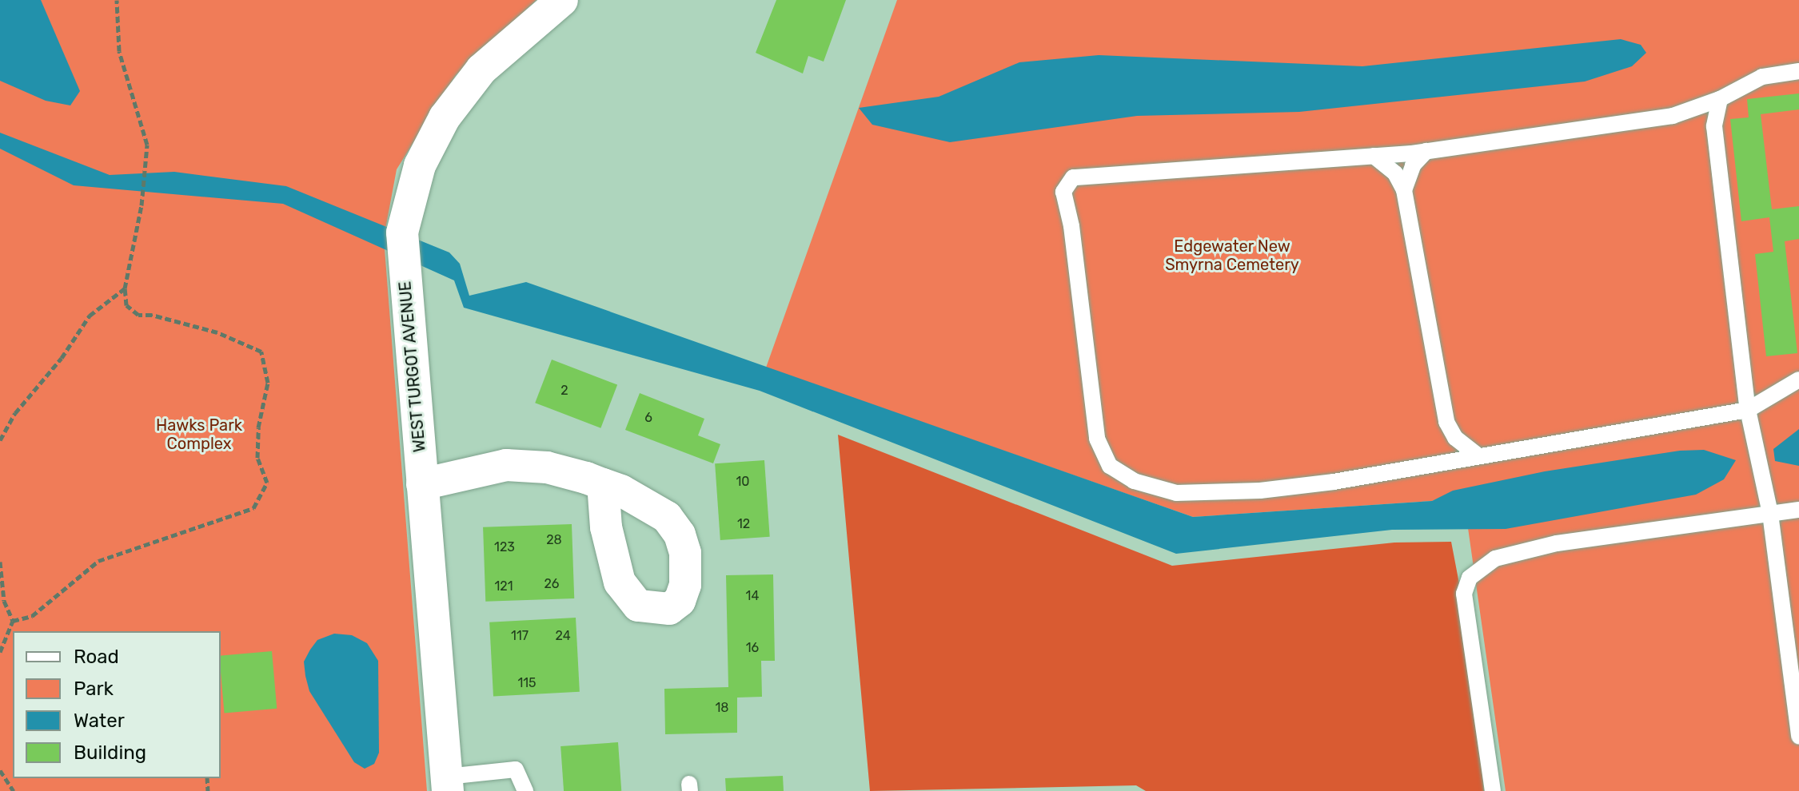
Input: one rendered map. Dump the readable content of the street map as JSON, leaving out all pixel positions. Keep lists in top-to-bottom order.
{
  "streets": {
    "street": ["WEST TURGOT AVENUE"]
  },
  "parks": ["Edgewater New Smyrna Cemetery", "Hawks Park Complex"],
  "house_numbers": [
    "2",
    "6",
    "10",
    "12",
    "28",
    "123",
    "26",
    "121",
    "14",
    "117",
    "24",
    "16",
    "115",
    "18"
  ],
  "legend": [
    "Road",
    "Park",
    "Water",
    "Building"
  ]
}
